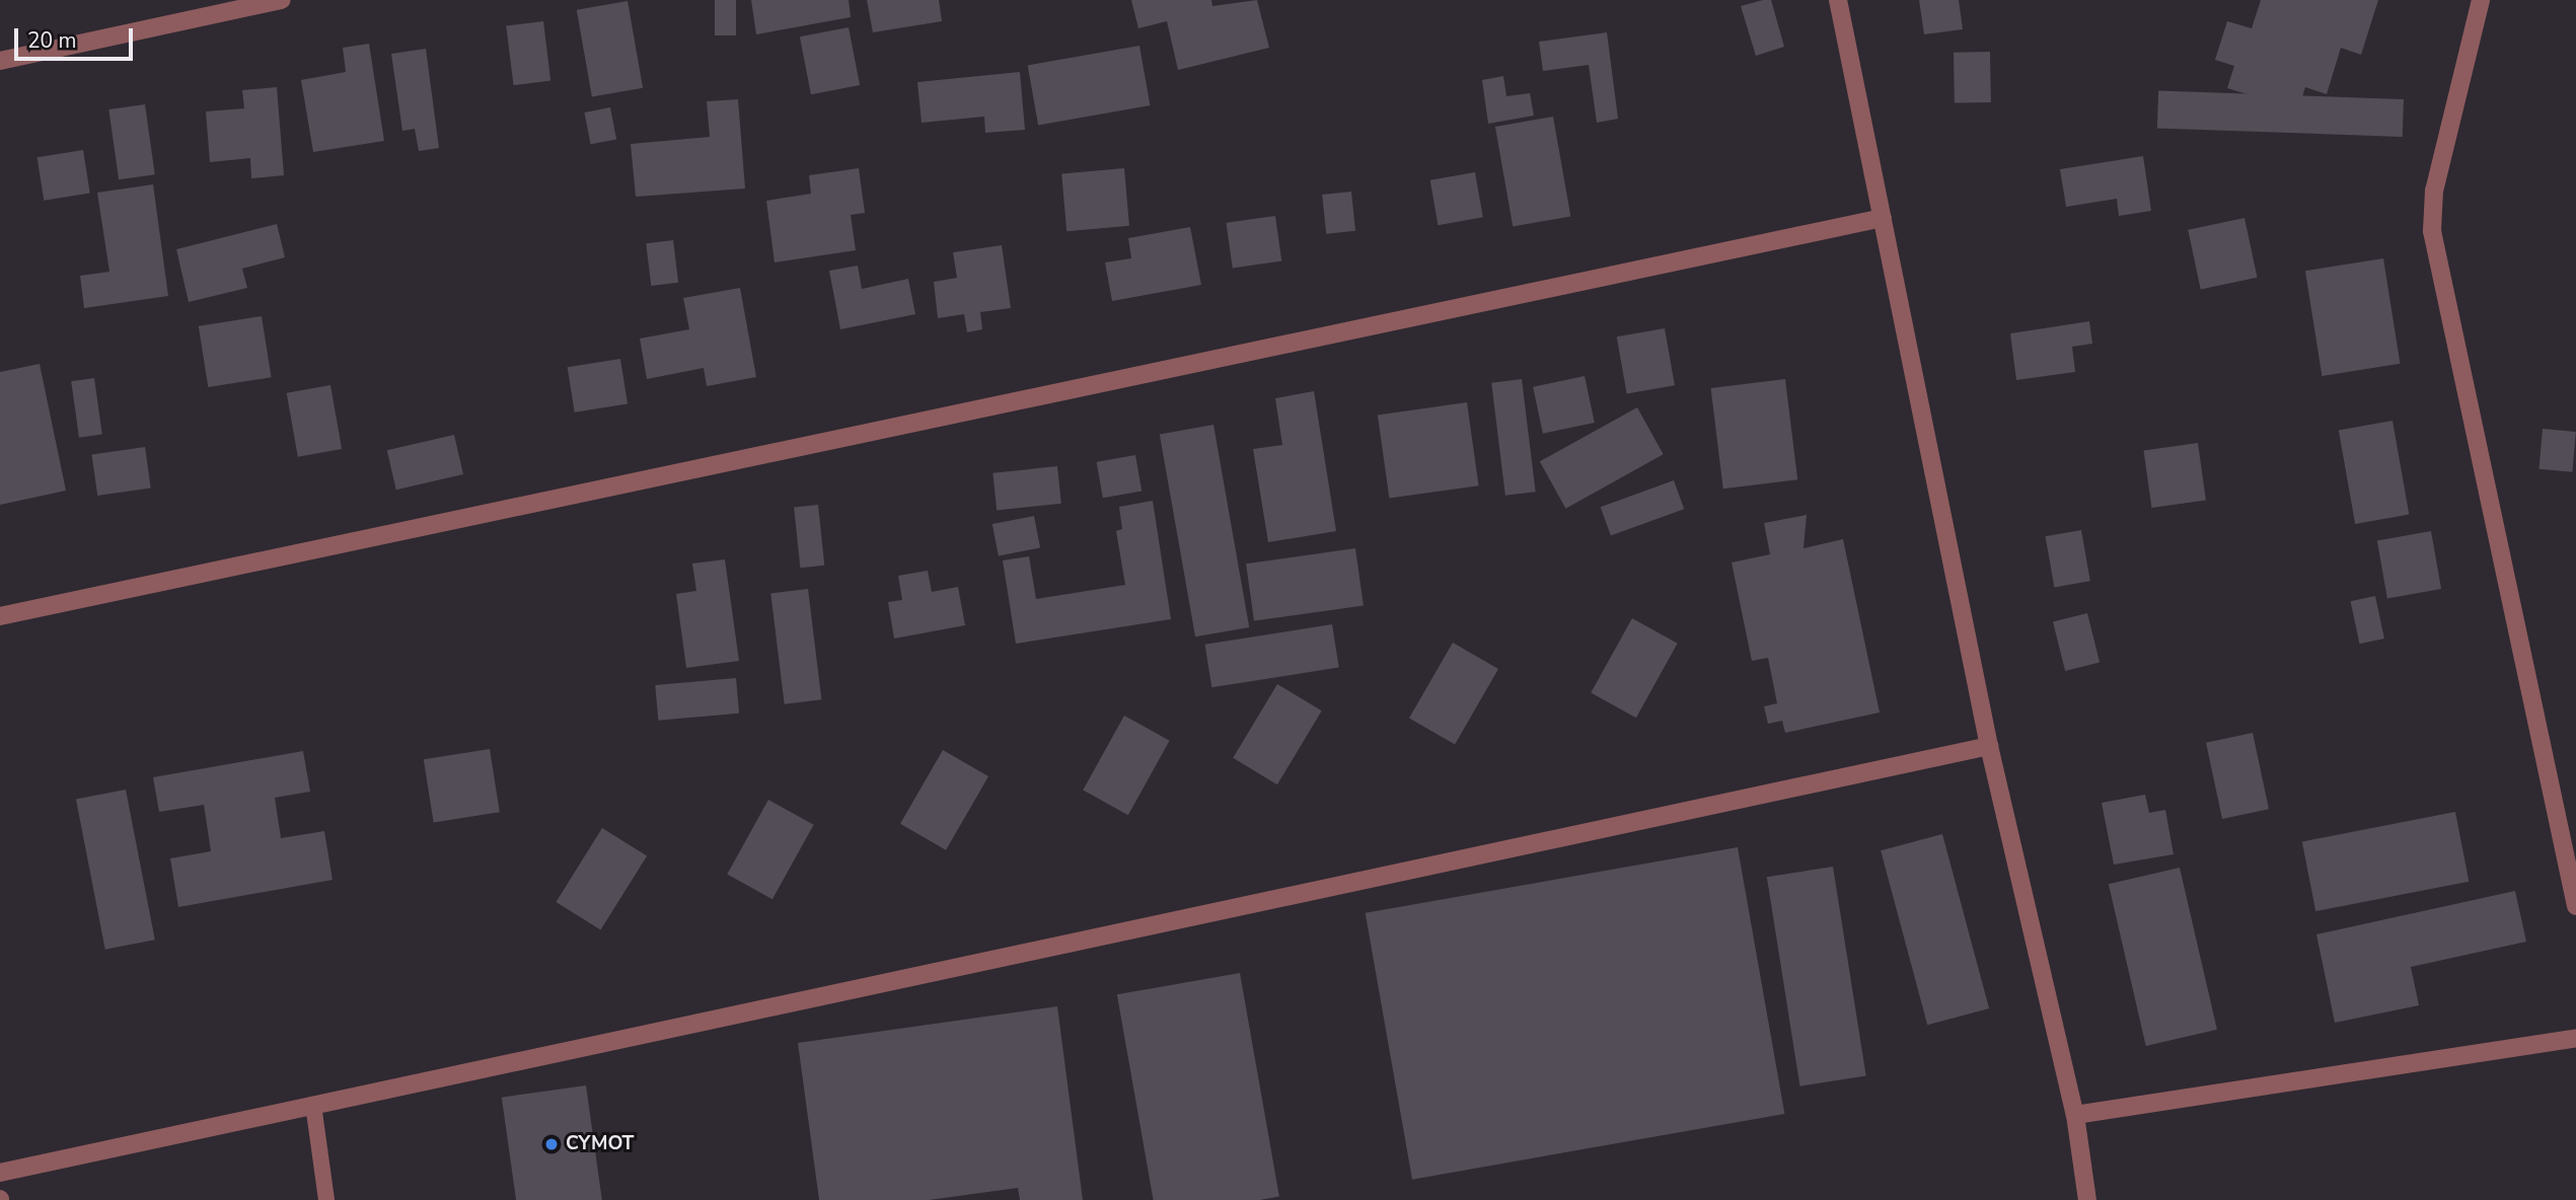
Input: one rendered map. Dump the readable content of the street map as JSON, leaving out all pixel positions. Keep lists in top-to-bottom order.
{
  "places": ["CYMOT"],
  "scale_bar": "20 m"
}
